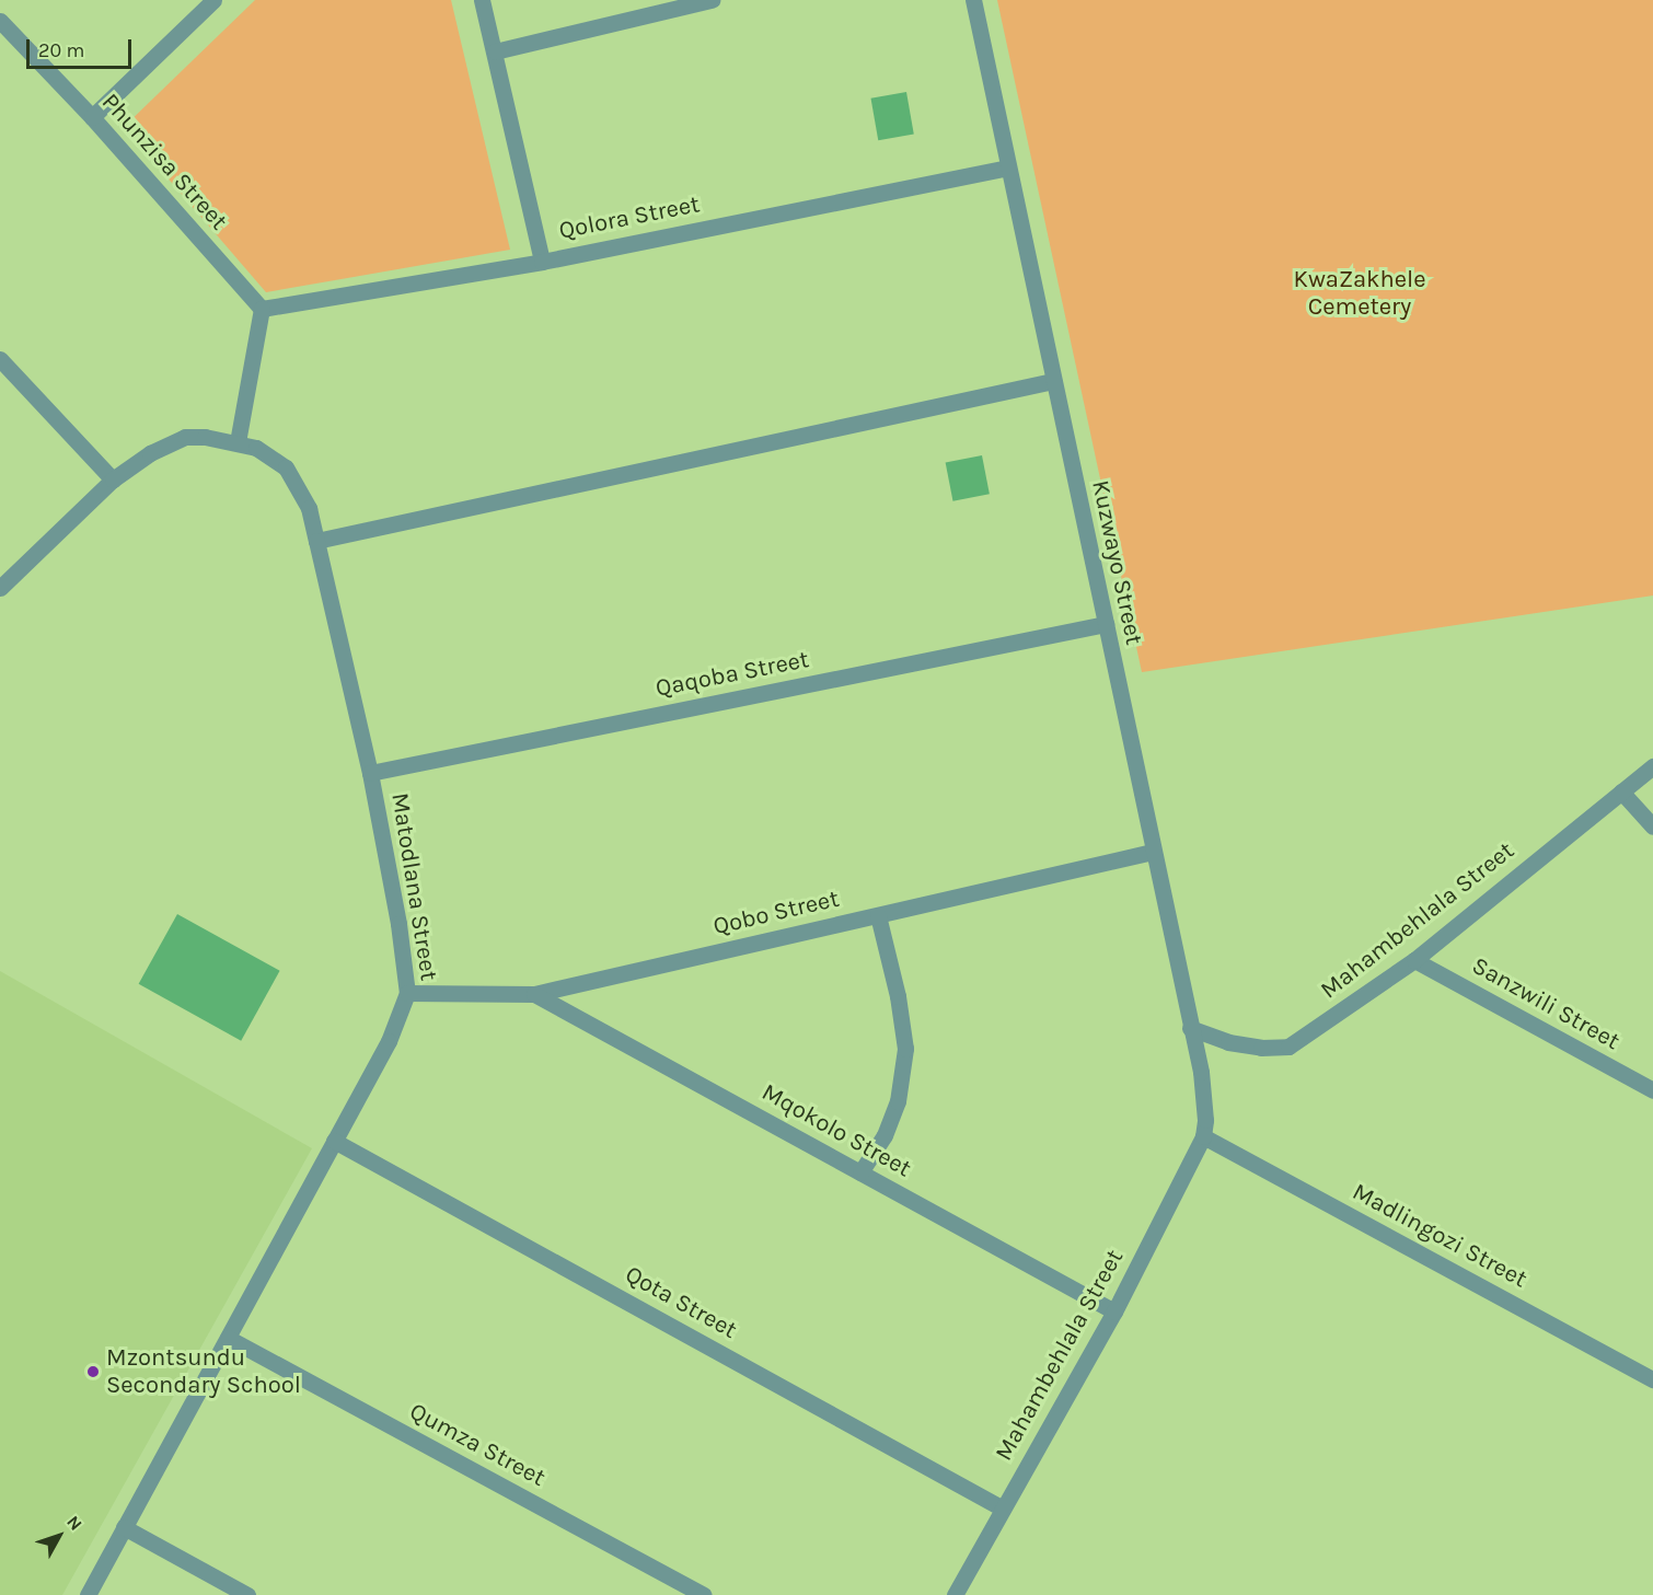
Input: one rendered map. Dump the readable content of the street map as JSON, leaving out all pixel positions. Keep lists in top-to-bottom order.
{
  "streets": {
    "street": [
      "Phunzisa Street",
      "Qolora Street",
      "Kuzwayo Street",
      "Qaqoba Street",
      "Matodlana Street",
      "Qobo Street",
      "Mahambehlala Street",
      "Sanzwili Street",
      "Mqokolo Street",
      "Madlingozi Street",
      "Qota Street",
      "Qumza Street"
    ]
  },
  "crossings": [
    ["Phunzisa Street", "Qolora Street"],
    ["Qolora Street", "Kuzwayo Street"],
    ["Kuzwayo Street", "Qaqoba Street"],
    ["Kuzwayo Street", "Qobo Street"],
    ["Kuzwayo Street", "Mahambehlala Street"],
    ["Kuzwayo Street", "Madlingozi Street"],
    ["Qaqoba Street", "Matodlana Street"],
    ["Matodlana Street", "Qobo Street"],
    ["Matodlana Street", "Qota Street"],
    ["Matodlana Street", "Qumza Street"],
    ["Qobo Street", "Mqokolo Street"],
    ["Mahambehlala Street", "Sanzwili Street"],
    ["Mahambehlala Street", "Mqokolo Street"],
    ["Mahambehlala Street", "Madlingozi Street"],
    ["Mahambehlala Street", "Qota Street"]
  ],
  "parks": ["KwaZakhele Cemetery"],
  "places": ["Mzontsundu Secondary School"],
  "scale_bar": "20 m",
  "north": "top right"
}
